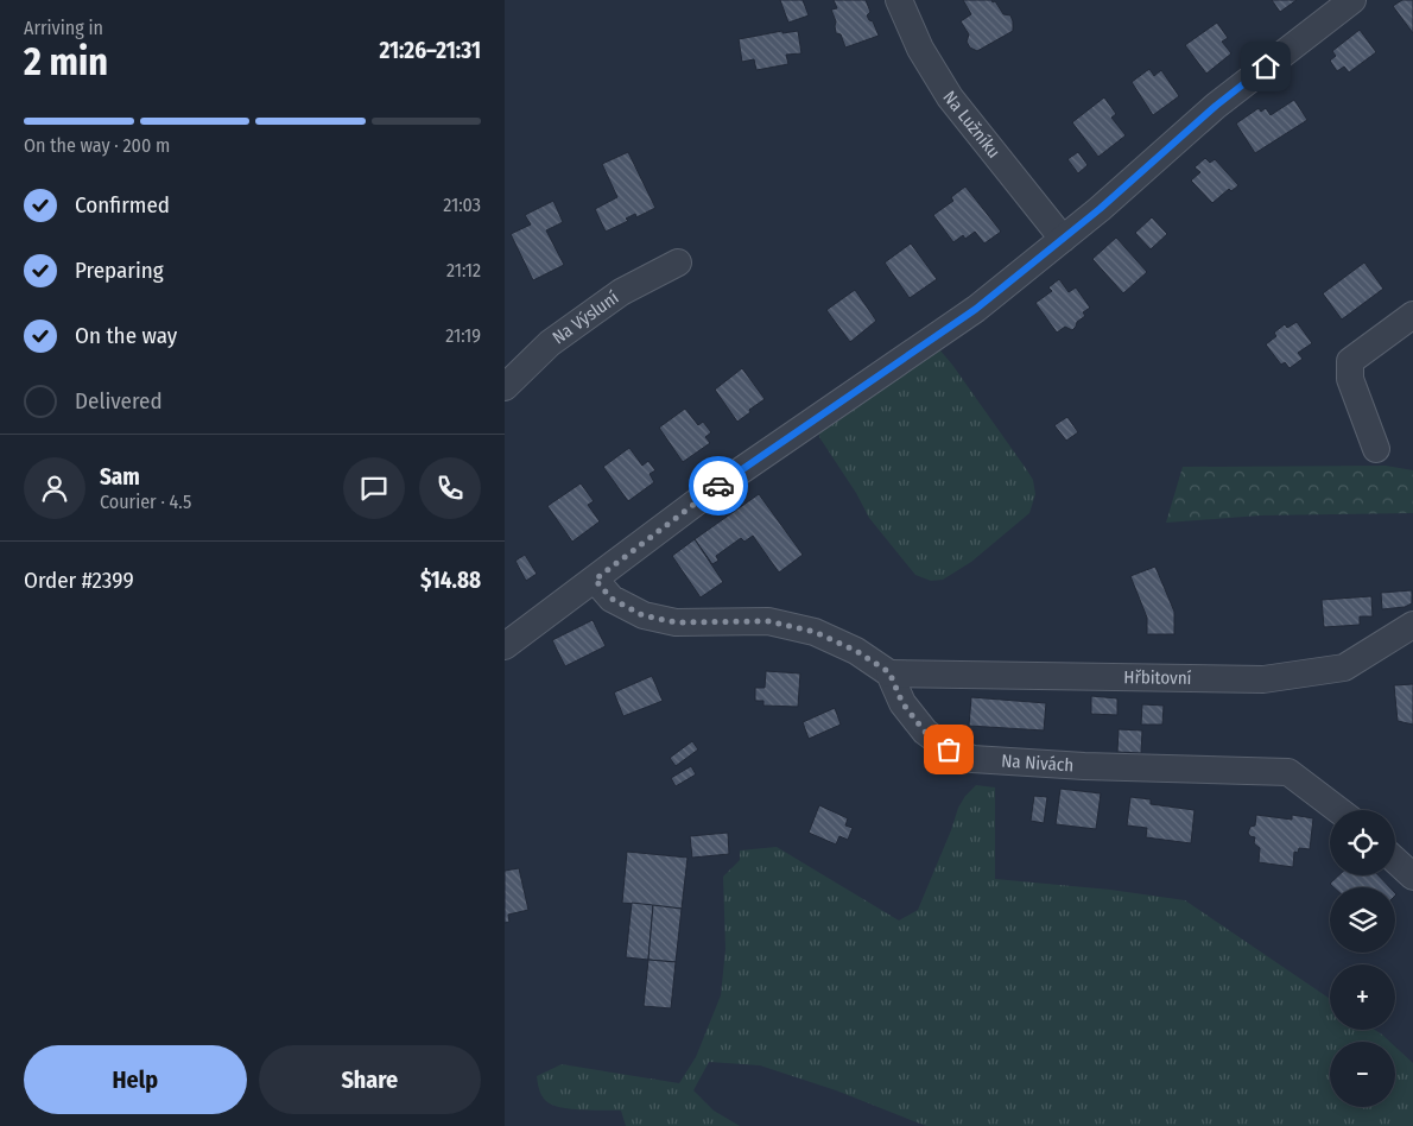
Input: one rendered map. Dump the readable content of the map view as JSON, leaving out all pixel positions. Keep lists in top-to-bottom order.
{
  "streets": {
    "street": [
      "Na Lužníku",
      "Na Výsluní",
      "Hřbitovní",
      "Na Nivách"
    ]
  },
  "crossings": [
    ["Hřbitovní", "Na Nivách"]
  ],
  "page": {
    "heading": ["2 min", "Arriving in", "21:26–21:31"],
    "panel": [
      "Sam",
      "Courier · 4.5",
      "Order #2399",
      "$14.88"
    ],
    "bar": "On the way · 200 m",
    "list": [
      ["Confirmed", "21:03"],
      ["Preparing", "21:12"],
      ["On the way", "21:19"],
      "Delivered"
    ],
    "map_buttons": ["+", "−"],
    "buttons": ["Help", "Share"]
  }
}
